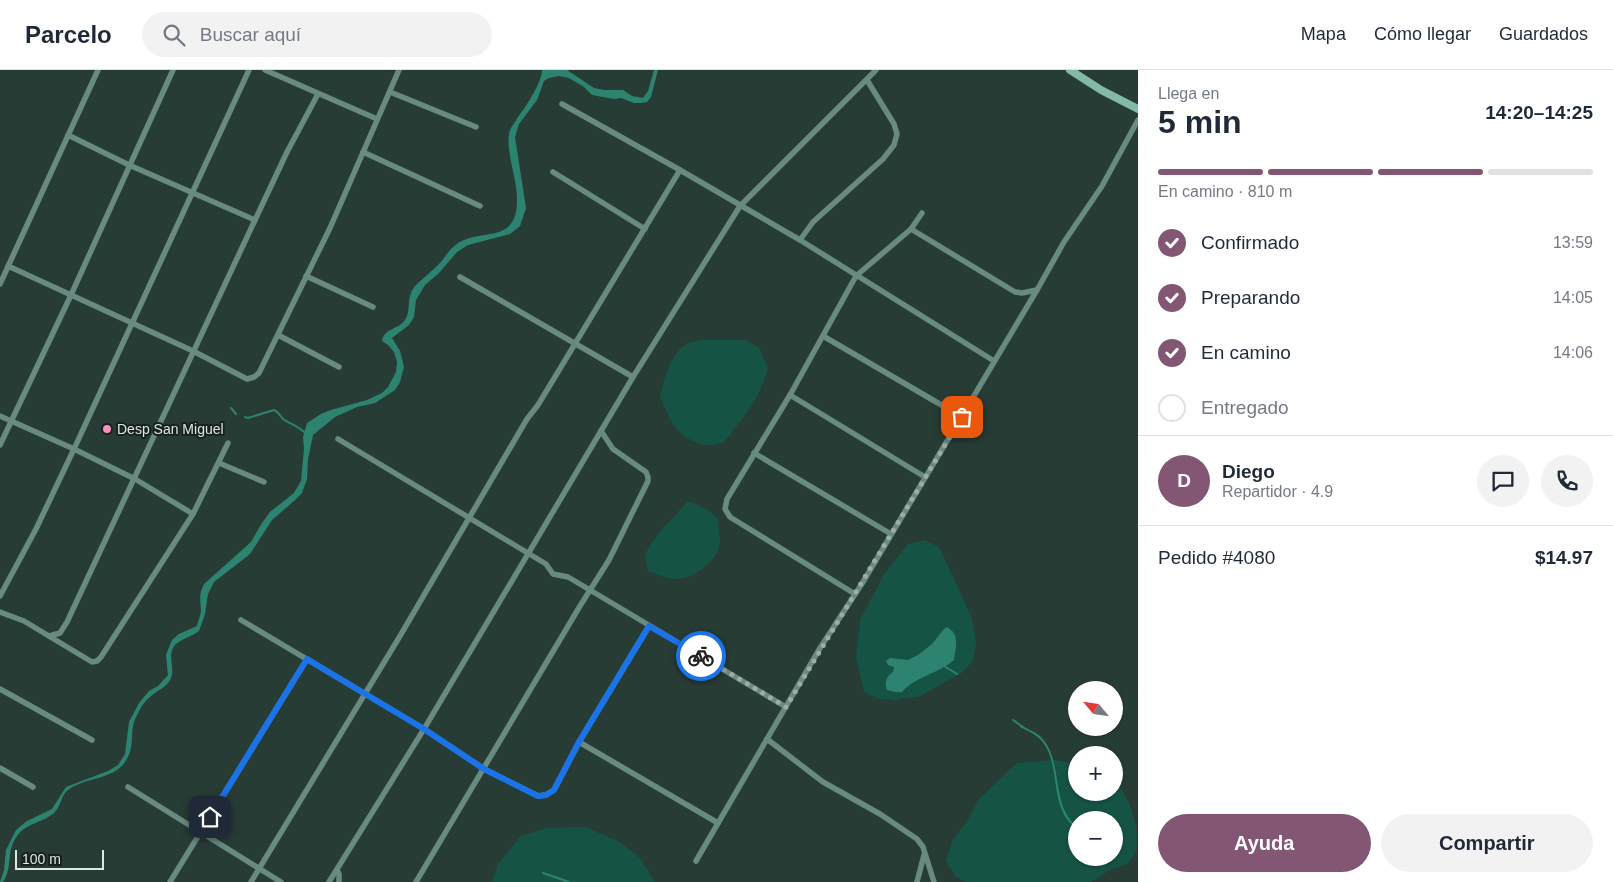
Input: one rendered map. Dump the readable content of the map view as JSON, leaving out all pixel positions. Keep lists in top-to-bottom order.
{
  "places": ["Desp San Miguel"],
  "scale_bar": "100 m",
  "north": "top left",
  "page": {
    "header": "Parcelo",
    "search": "Buscar aquí",
    "nav": ["Mapa", "Cómo llegar", "Guardados"],
    "heading": ["5 min", "Llega en", "14:20–14:25"],
    "panel": [
      "Diego",
      "Repartidor · 4.9",
      "Pedido #4080",
      "$14.97"
    ],
    "bar": "En camino · 810 m",
    "list": [
      ["Confirmado", "13:59"],
      ["Preparando", "14:05"],
      ["En camino", "14:06"],
      "Entregado"
    ],
    "round": "D",
    "map_buttons": ["+", "−"],
    "buttons": ["Ayuda", "Compartir"],
    "scale": "100 m"
  }
}
